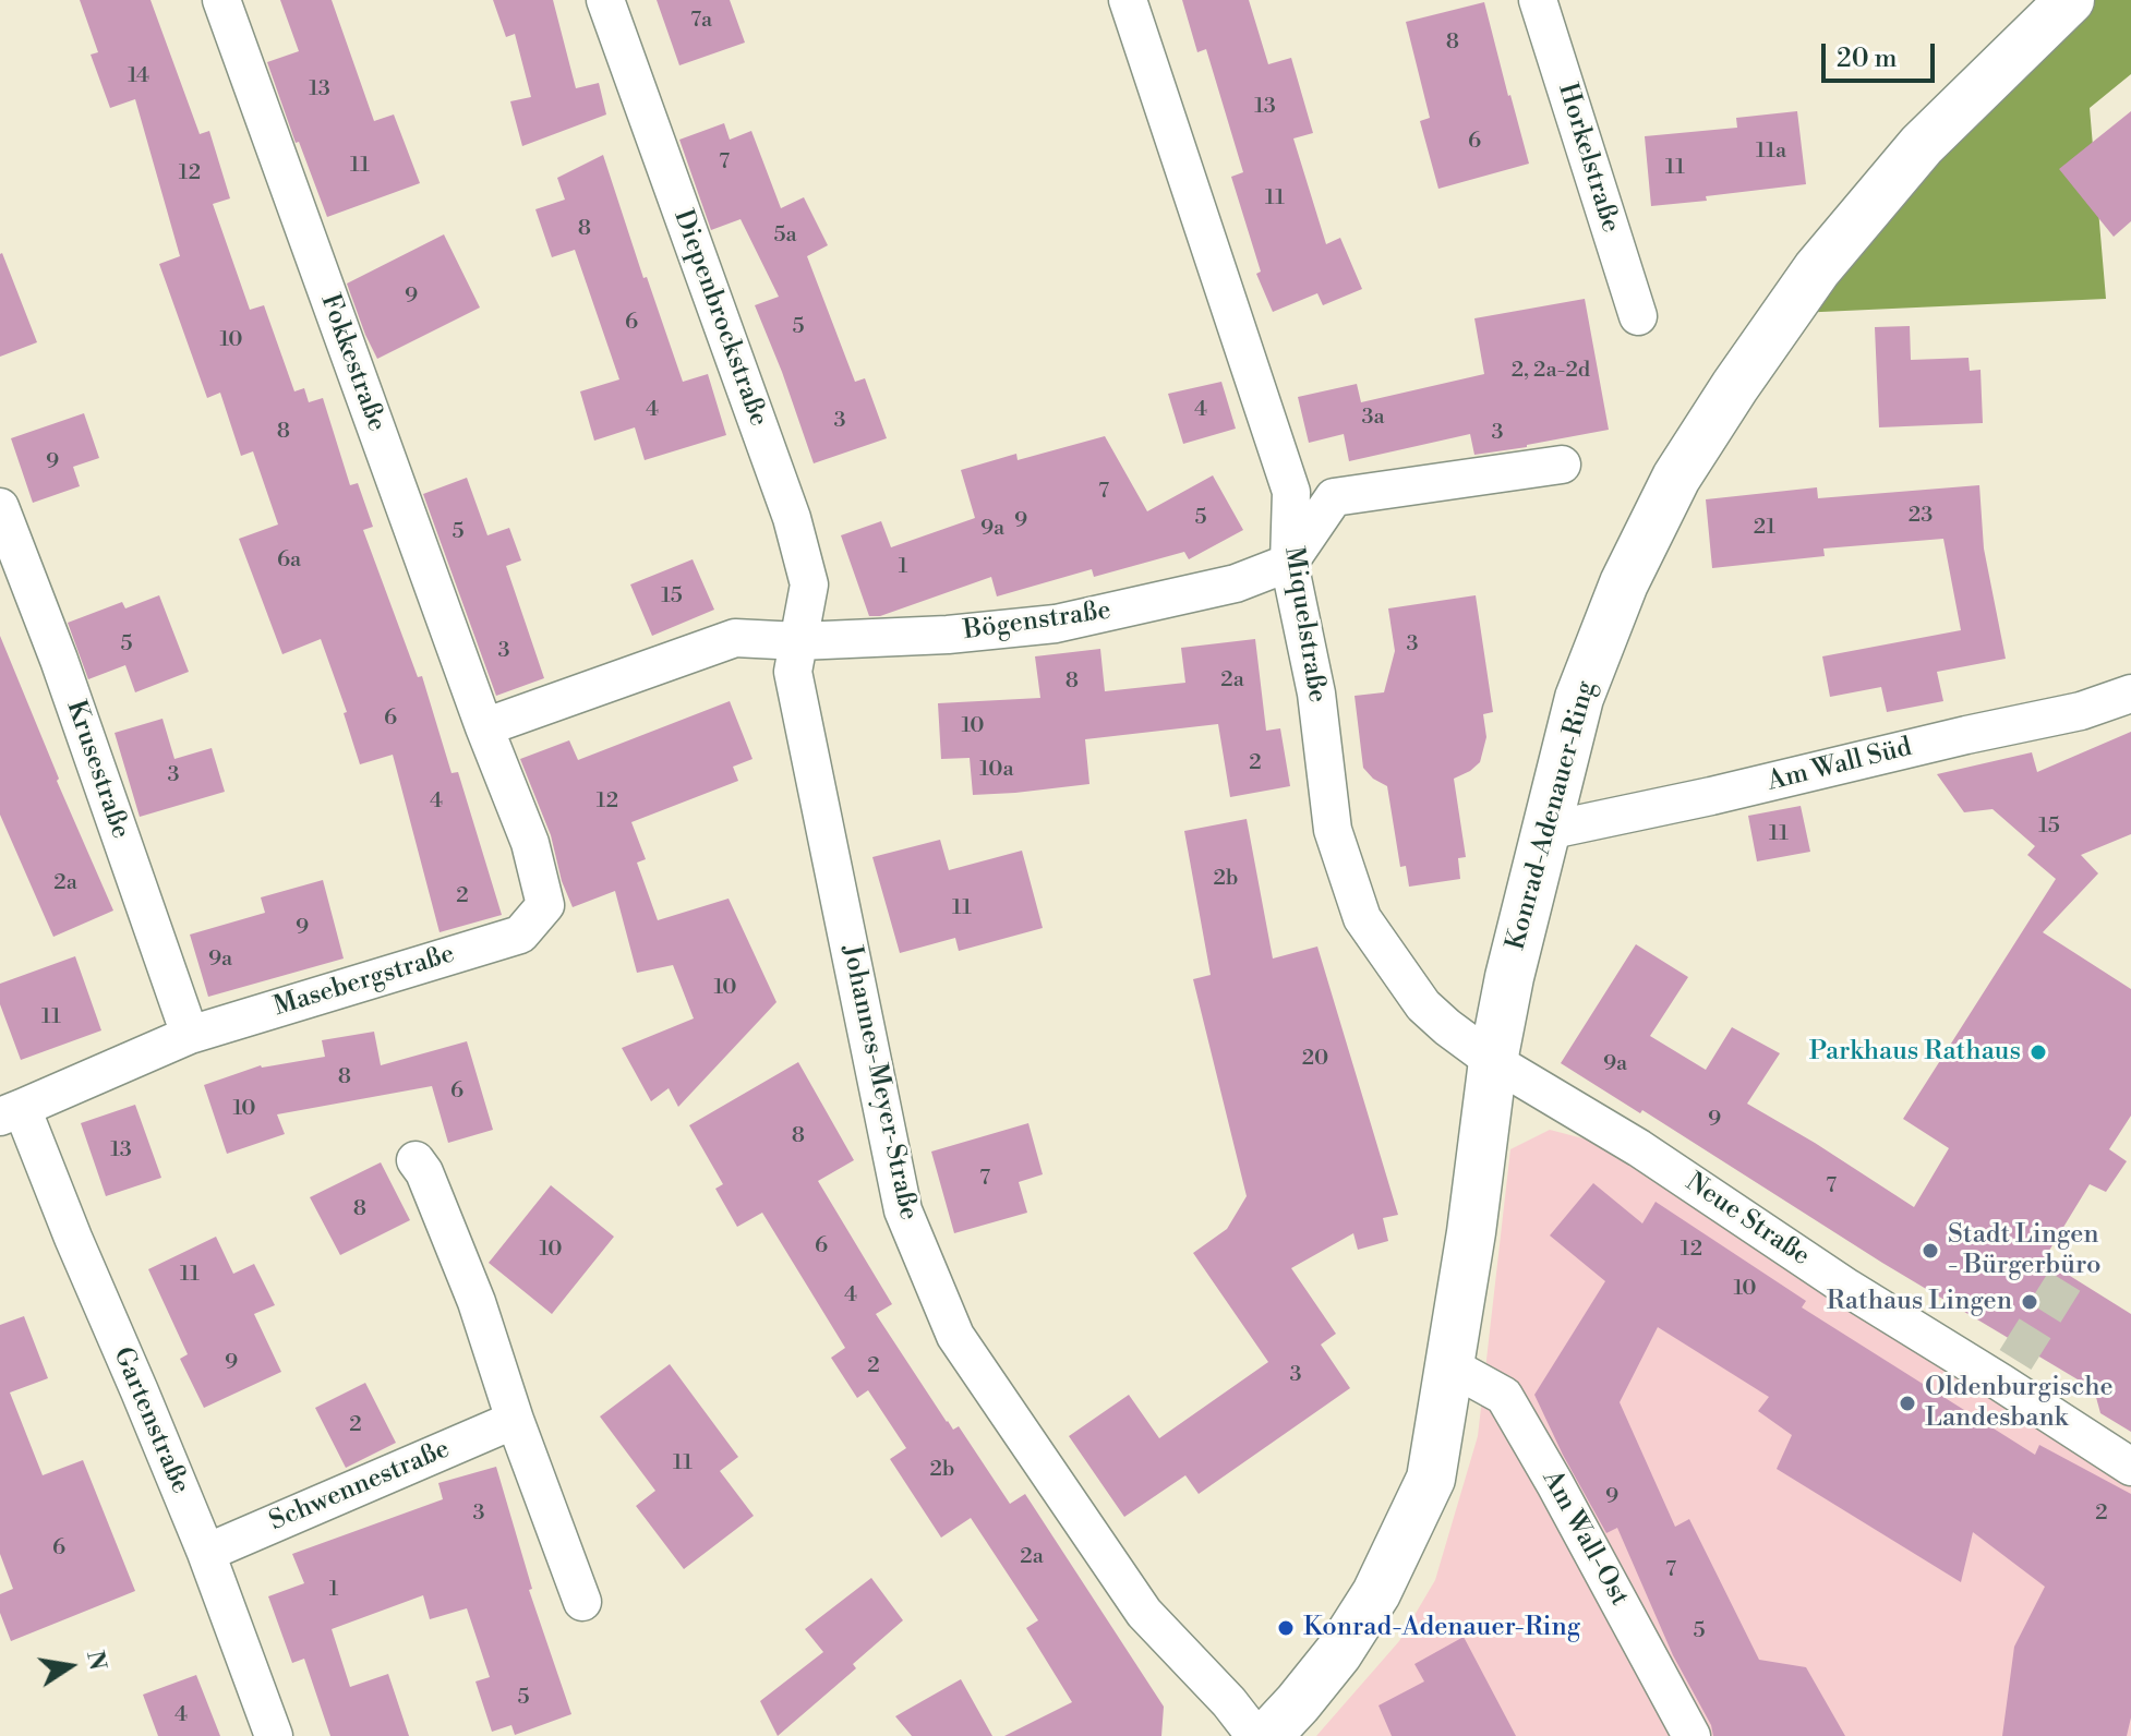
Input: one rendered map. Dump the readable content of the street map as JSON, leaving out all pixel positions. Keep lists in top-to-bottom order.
{
  "streets": {
    "main road": ["Konrad-Adenauer-Ring"],
    "street": [
      "Horkelstraße",
      "Diepenbrockstraße",
      "Fokkestraße",
      "Bögenstraße",
      "Miquelstraße",
      "Am Wall Süd",
      "Krusestraße",
      "Masebergstraße",
      "Johannes-Meyer-Straße",
      "Neue Straße",
      "Gartenstraße",
      "Schwennestraße",
      "Am Wall-Ost"
    ]
  },
  "crossings": [
    ["Diepenbrockstraße", "Bögenstraße"],
    ["Diepenbrockstraße", "Johannes-Meyer-Straße"],
    ["Fokkestraße", "Bögenstraße"],
    ["Fokkestraße", "Masebergstraße"],
    ["Bögenstraße", "Miquelstraße"],
    ["Bögenstraße", "Masebergstraße"],
    ["Bögenstraße", "Johannes-Meyer-Straße"],
    ["Miquelstraße", "Konrad-Adenauer-Ring"],
    ["Miquelstraße", "Neue Straße"],
    ["Am Wall Süd", "Konrad-Adenauer-Ring"],
    ["Krusestraße", "Masebergstraße"],
    ["Konrad-Adenauer-Ring", "Neue Straße"],
    ["Konrad-Adenauer-Ring", "Am Wall-Ost"],
    ["Masebergstraße", "Gartenstraße"],
    ["Gartenstraße", "Schwennestraße"]
  ],
  "places": [
    "Parkhaus Rathaus",
    "Stadt Lingen - Bürgerbüro",
    "Rathaus Lingen",
    "Oldenburgische Landesbank",
    "Konrad-Adenauer-Ring"
  ],
  "house_numbers": [
    "7a",
    "8",
    "14",
    "13",
    "13",
    "6",
    "11a",
    "7",
    "11",
    "11",
    "12",
    "11",
    "8",
    "5a",
    "9",
    "6",
    "5",
    "10",
    "2, 2a-2d",
    "4",
    "4",
    "3a",
    "3",
    "8",
    "3",
    "9",
    "7",
    "23",
    "5",
    "9",
    "21",
    "9a",
    "5",
    "6a",
    "1",
    "15",
    "5",
    "3",
    "3",
    "2a",
    "8",
    "6",
    "10",
    "2",
    "10a",
    "3",
    "4",
    "12",
    "15",
    "11",
    "2b",
    "2a",
    "2",
    "11",
    "9",
    "9a",
    "10",
    "11",
    "20",
    "9a",
    "8",
    "6",
    "10",
    "9",
    "8",
    "13",
    "7",
    "7",
    "8",
    "6",
    "10",
    "12",
    "11",
    "10",
    "4",
    "9",
    "2",
    "3",
    "2",
    "11",
    "2b",
    "9",
    "3",
    "2",
    "6",
    "2a",
    "7",
    "1",
    "5",
    "5",
    "4"
  ],
  "scale_bar": "20 m",
  "north": "right"
}
